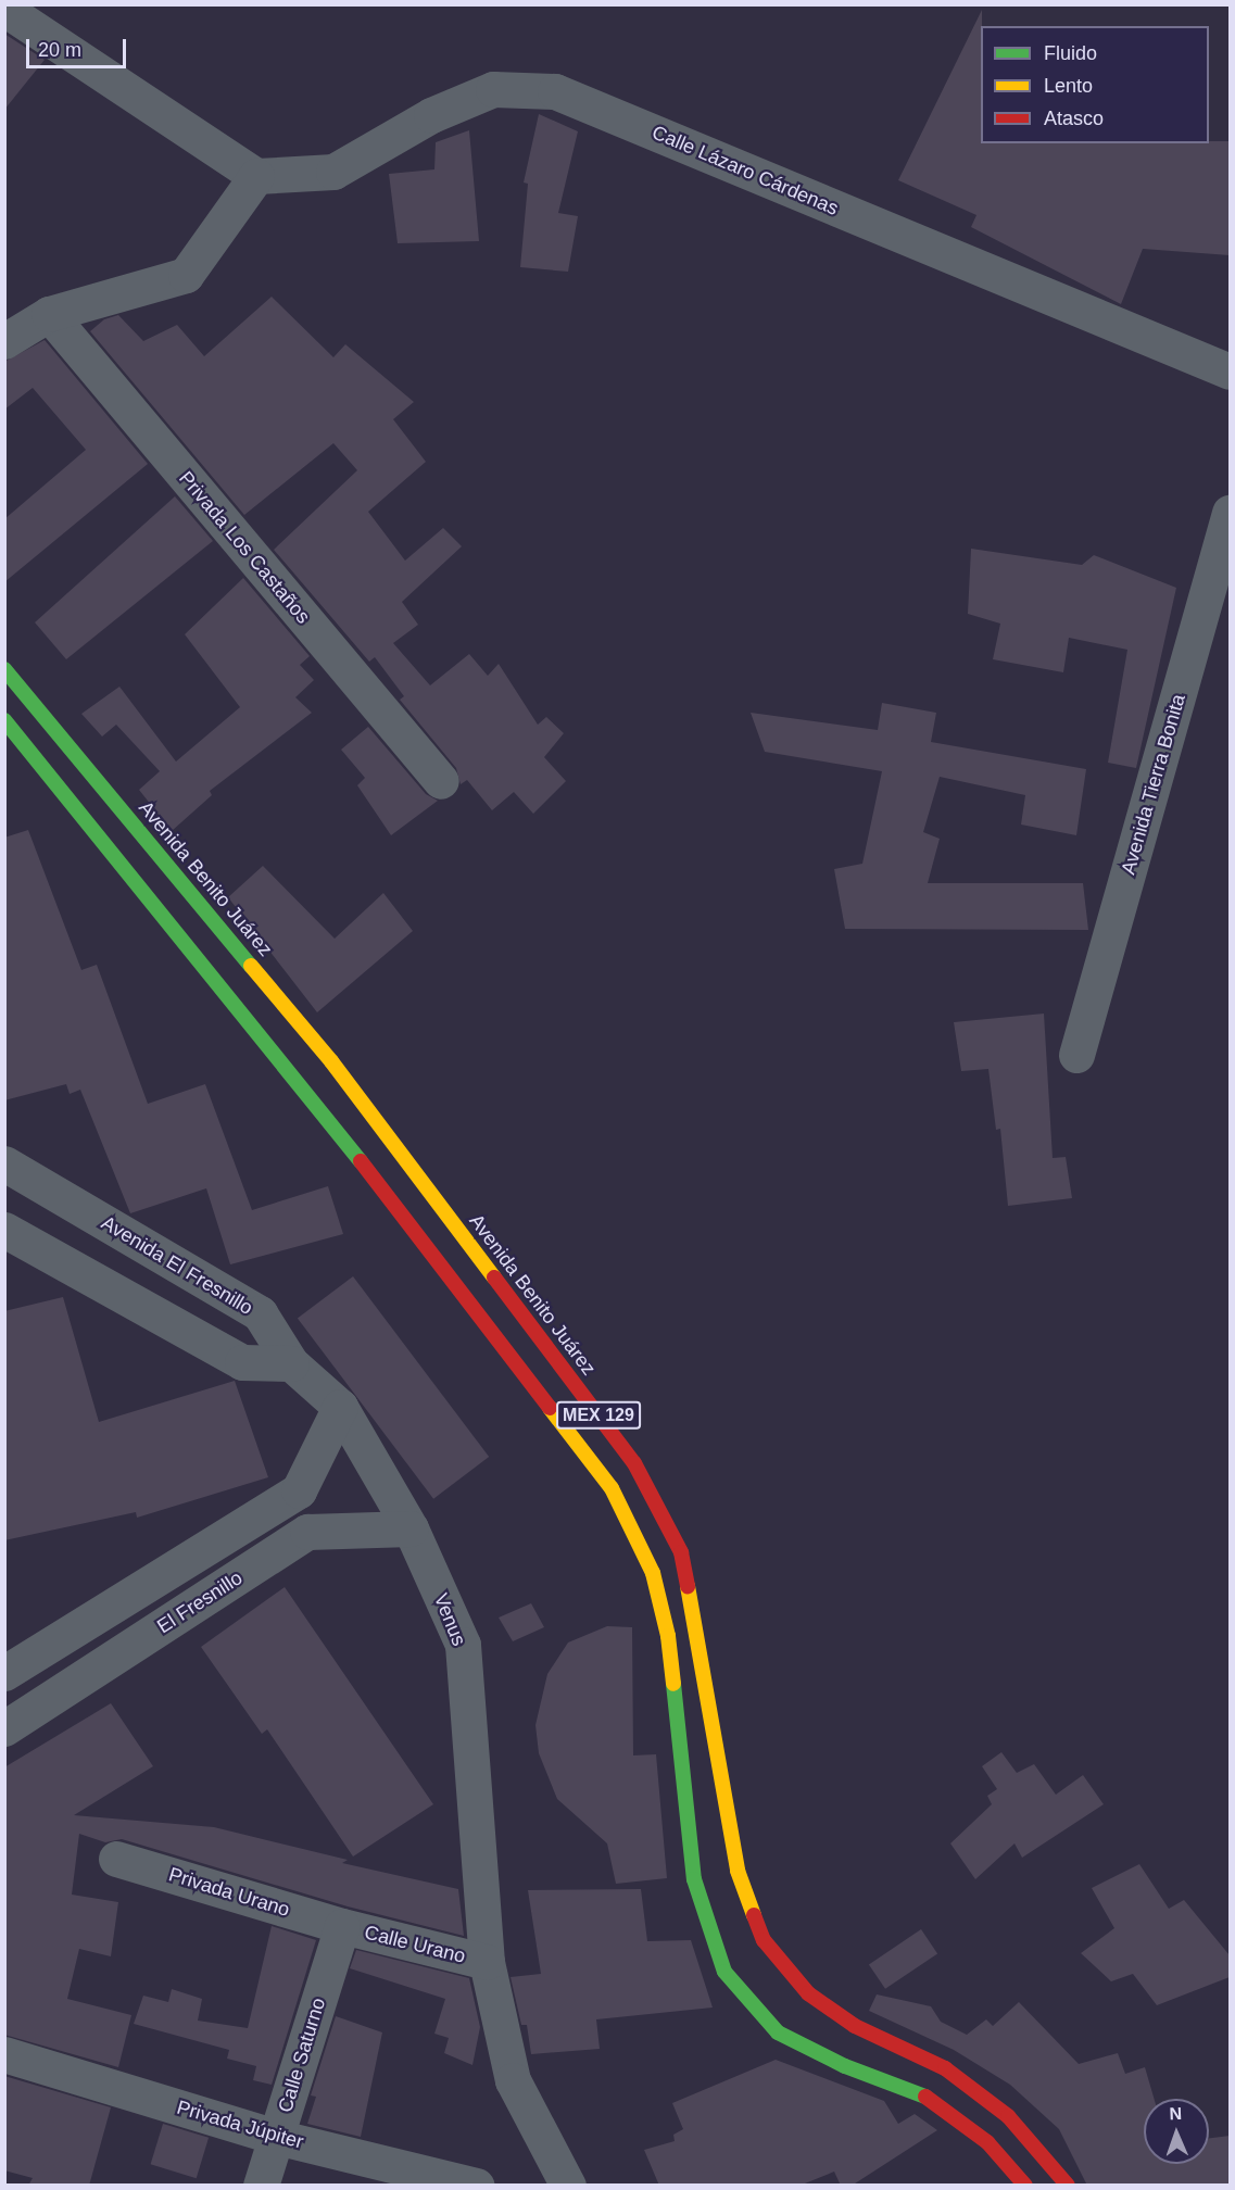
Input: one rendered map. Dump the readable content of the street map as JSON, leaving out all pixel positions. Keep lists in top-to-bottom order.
{
  "streets": {
    "main road": ["Avenida Benito Juárez", "MEX 129"],
    "street": [
      "Calle Lázaro Cárdenas",
      "Privada Los Castaños",
      "Avenida Tierra Bonita",
      "Avenida El Fresnillo",
      "El Fresnillo",
      "Venus",
      "Privada Urano",
      "Calle Urano",
      "Calle Saturno",
      "Privada Júpiter"
    ]
  },
  "crossings": [
    ["Avenida El Fresnillo", "Venus"],
    ["El Fresnillo", "Venus"],
    ["Venus", "Calle Urano"],
    ["Privada Urano", "Calle Urano"],
    ["Privada Urano", "Calle Saturno"],
    ["Calle Urano", "Calle Saturno"],
    ["Calle Saturno", "Privada Júpiter"]
  ],
  "legend": ["Fluido", "Lento", "Atasco"],
  "scale_bar": "20 m",
  "north": "top"
}
